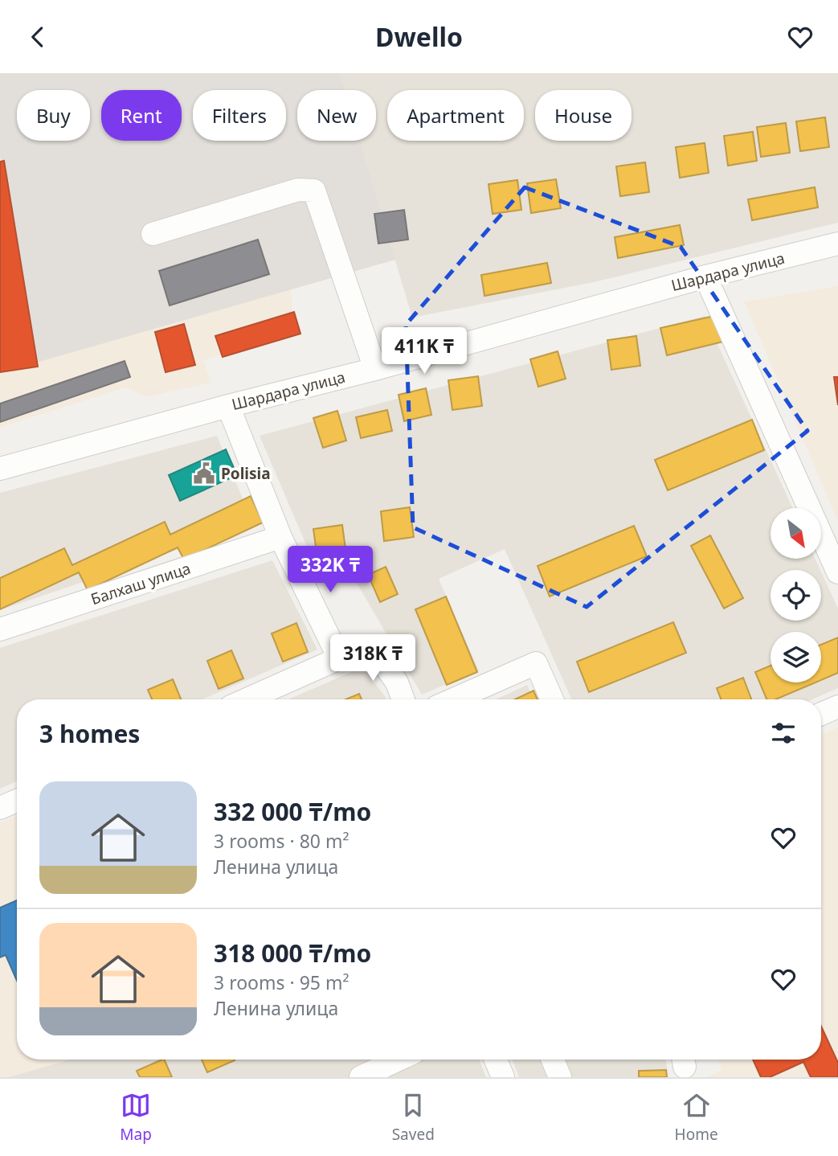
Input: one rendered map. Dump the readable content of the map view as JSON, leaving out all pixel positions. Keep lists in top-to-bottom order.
{
  "streets": {
    "street": ["Шардара улица", "Балхаш улица"]
  },
  "places": {
    "public building": ["Polisia"]
  },
  "north": "bottom right",
  "page": {
    "header": "Dwello",
    "chip": [
      "Buy",
      "Rent",
      "Filters",
      "New",
      "Apartment",
      "House"
    ],
    "price": ["411K ₸", "332K ₸", "318K ₸"],
    "heading": "3 homes",
    "list": [
      {
        "name": "332 000 ₸/mo",
        "note": "3 rooms · 80 m² · Ленина улица"
      },
      {
        "name": "318 000 ₸/mo",
        "note": "3 rooms · 95 m² · Ленина улица"
      }
    ],
    "tabs": ["Map", "Saved", "Home"]
  }
}
